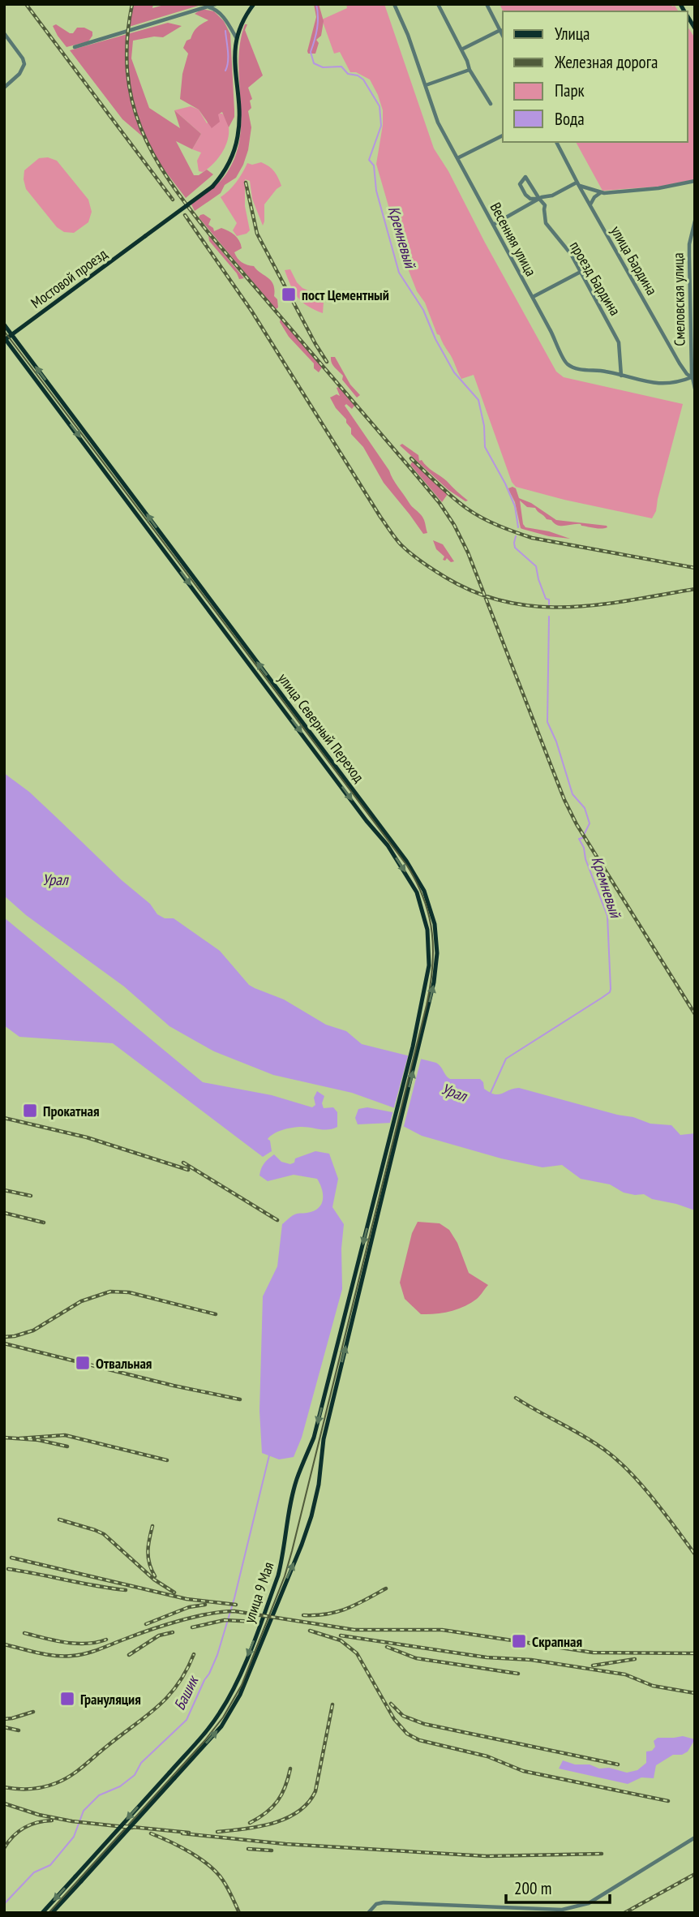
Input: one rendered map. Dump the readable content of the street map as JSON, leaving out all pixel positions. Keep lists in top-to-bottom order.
{
  "streets": {
    "main road": ["Мостовой проезд", "улица Северный Переход", "улица 9 Мая"],
    "street": [
      "Весенняя улица",
      "улица Бардина",
      "проезд Бардина",
      "Смеловская улица"
    ]
  },
  "crossings": [
    ["Весенняя улица", "улица Бардина"],
    ["Весенняя улица", "проезд Бардина"],
    ["Весенняя улица", "Смеловская улица"],
    ["улица Бардина", "Смеловская улица"],
    ["Мостовой проезд", "улица Северный Переход"],
    ["улица Северный Переход", "улица 9 Мая"]
  ],
  "water": ["Кремневый", "Урал", "Башик"],
  "places": {
    "transit": [
      "пост Цементный",
      "Прокатная",
      "Отвальная",
      "Скрапная",
      "Грануляция"
    ]
  },
  "legend": [
    "Улица",
    "Железная дорога",
    "Парк",
    "Вода"
  ],
  "scale_bar": "200 m"
}
